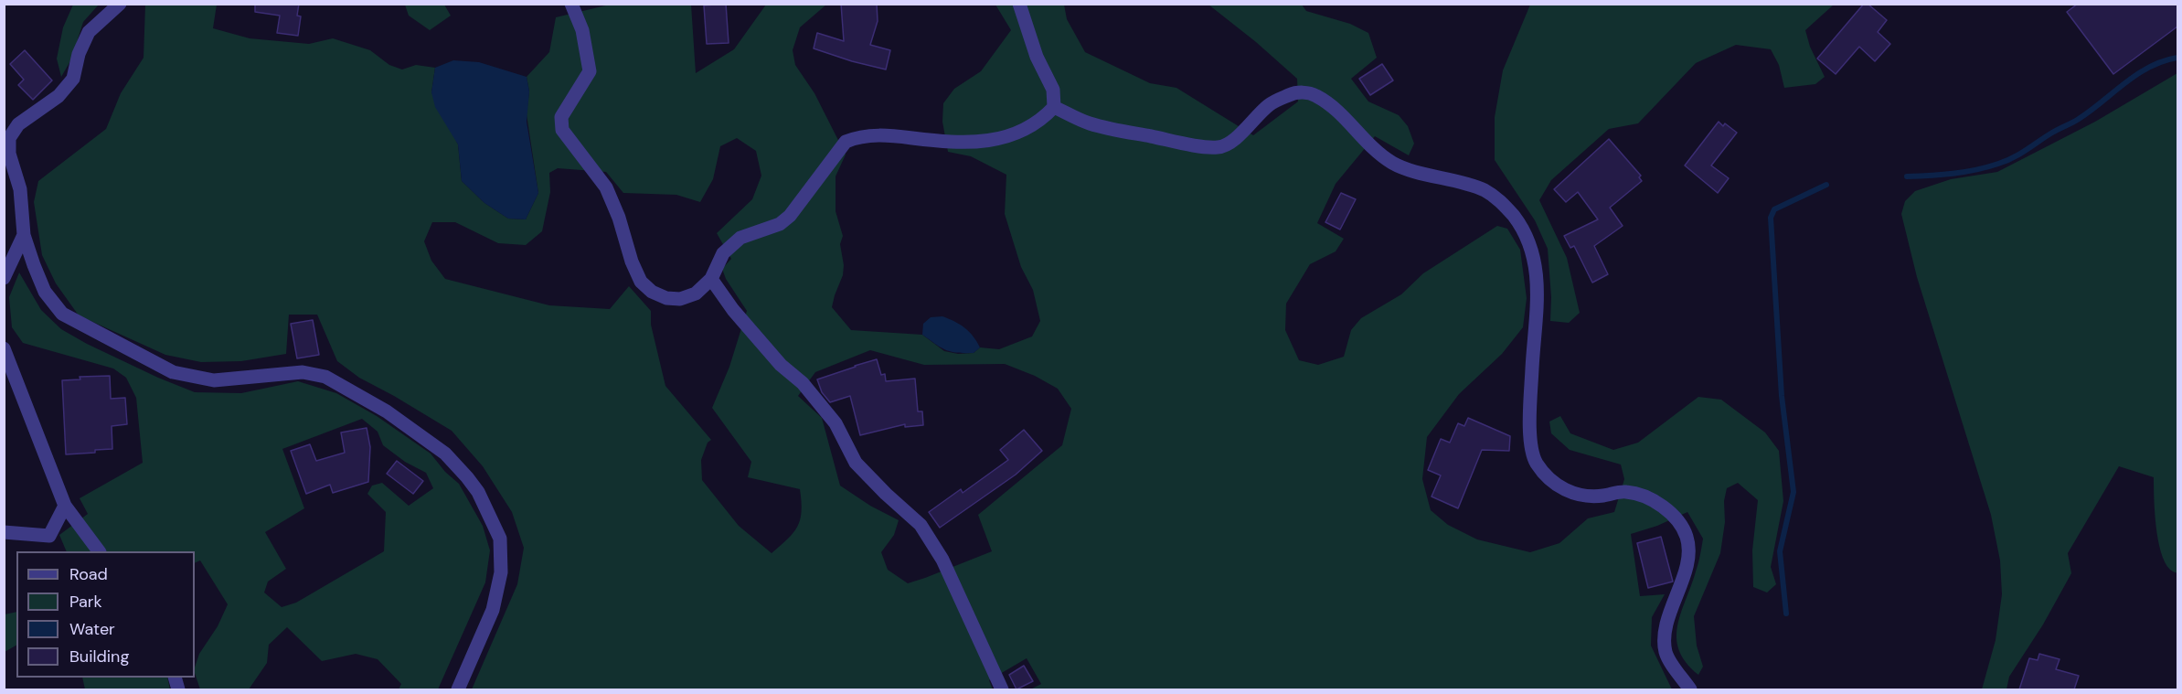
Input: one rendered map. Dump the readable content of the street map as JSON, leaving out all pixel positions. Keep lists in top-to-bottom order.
{
  "legend": [
    "Road",
    "Park",
    "Water",
    "Building"
  ]
}
